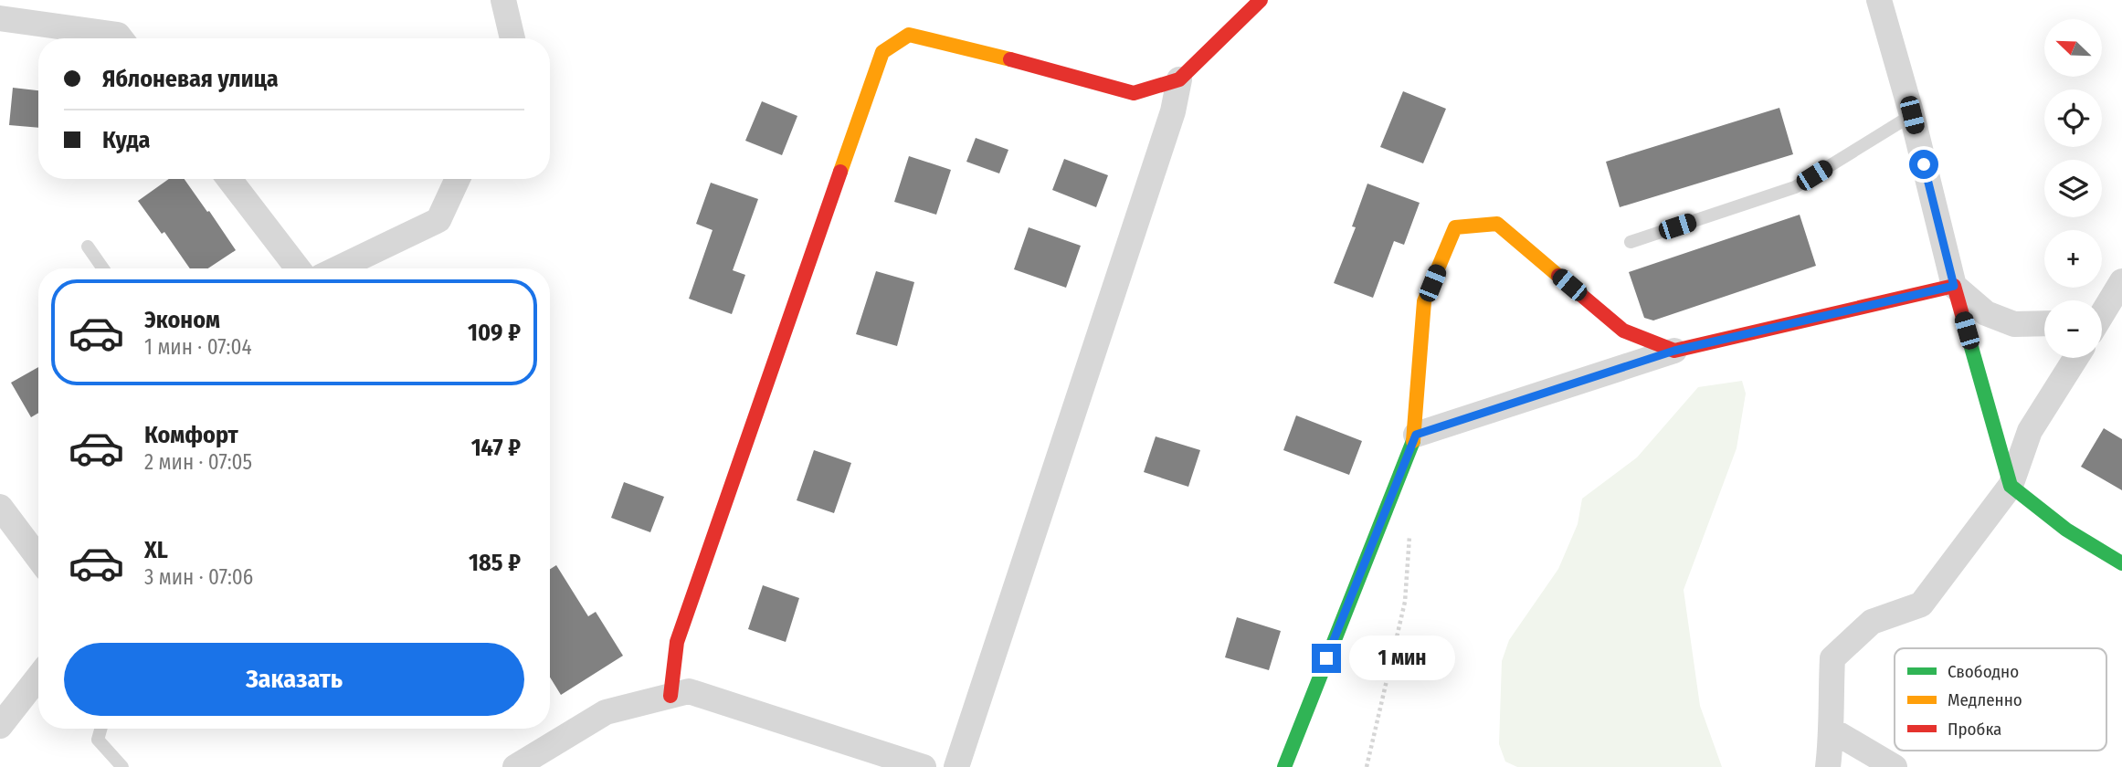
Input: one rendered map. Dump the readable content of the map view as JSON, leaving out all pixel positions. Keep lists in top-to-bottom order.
{
  "legend": ["Свободно", "Медленно", "Пробка"],
  "north": "top left",
  "page": {
    "map_buttons": ["+", "−"],
    "banner": ["Яблоневая улица", "Куда"],
    "list": [
      {
        "name": "Эконом",
        "note": "1 мин · 07:04",
        "value": "109 ₽"
      },
      {
        "name": "Комфорт",
        "note": "2 мин · 07:05",
        "value": "147 ₽"
      },
      {
        "name": "XL",
        "note": "3 мин · 07:06",
        "value": "185 ₽"
      }
    ],
    "buttons": "Заказать",
    "bubble": "1 мин"
  }
}
